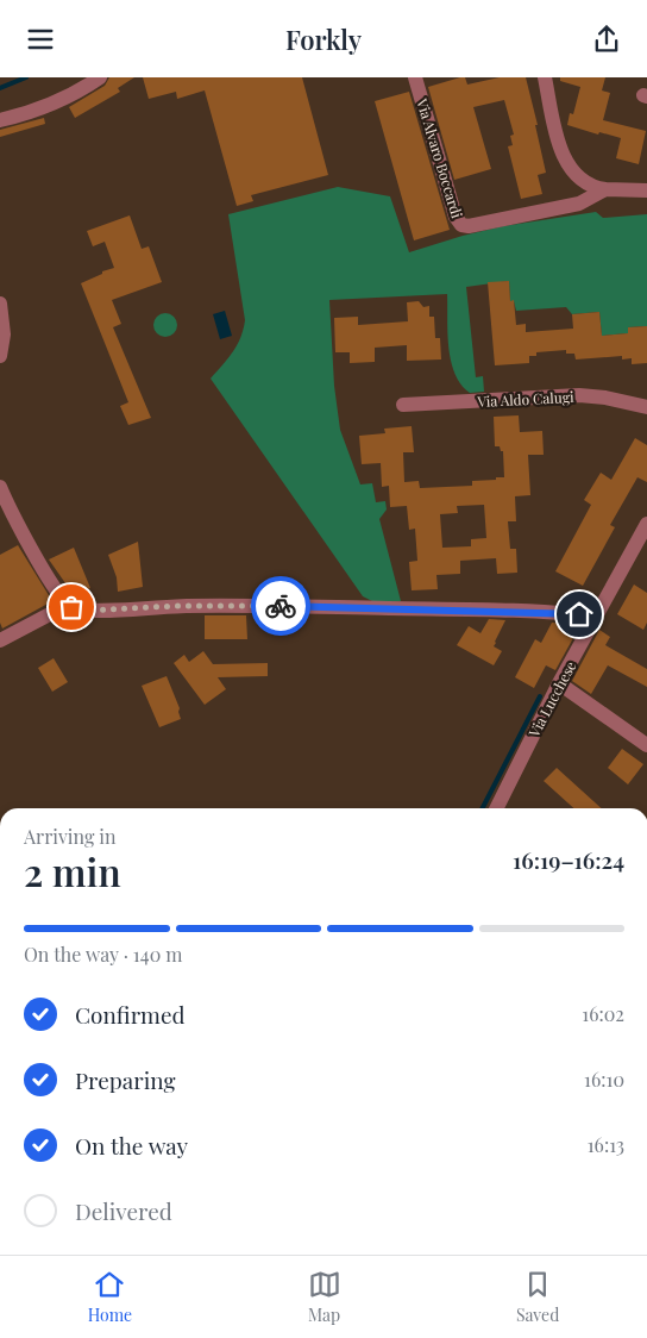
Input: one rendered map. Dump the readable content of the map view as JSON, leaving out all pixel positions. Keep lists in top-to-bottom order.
{
  "streets": {
    "street": ["Via Alvaro Boccardi", "Via Aldo Calugi", "Via Lucchese"]
  },
  "page": {
    "header": "Forkly",
    "heading": ["2 min", "Arriving in", "16:19–16:24"],
    "bar": "On the way · 140 m",
    "list": [
      ["Confirmed", "16:02"],
      ["Preparing", "16:10"],
      ["On the way", "16:13"],
      "Delivered"
    ],
    "tabs": ["Home", "Map", "Saved"]
  }
}
